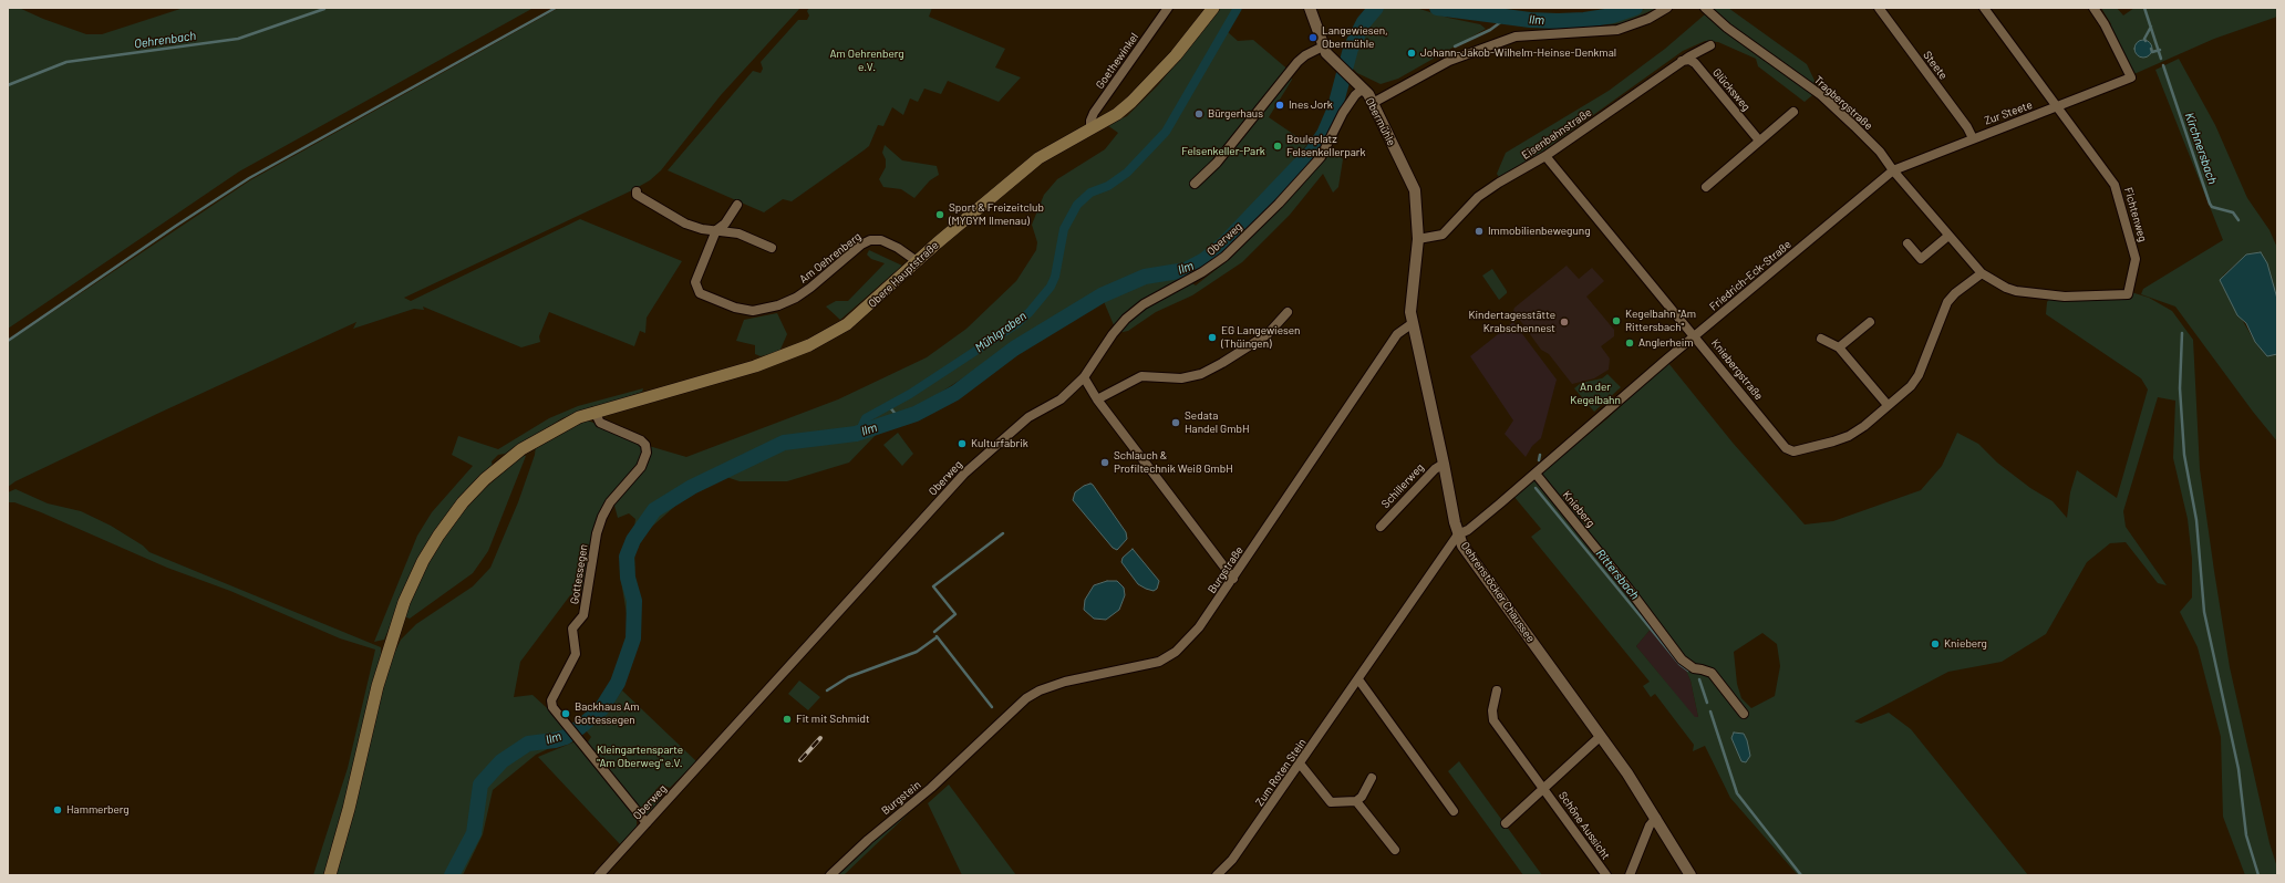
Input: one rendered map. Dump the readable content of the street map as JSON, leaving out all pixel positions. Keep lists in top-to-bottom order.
{
  "streets": {
    "main road": ["Obere Hauptstraße"],
    "street": [
      "Goethewinkel",
      "Steete",
      "Glücksweg",
      "Tragbergstraße",
      "Zur Steete",
      "Obermühle",
      "Eisenbahnstraße",
      "Fichtenweg",
      "Oberweg",
      "Am Oehrenberg",
      "Friedrich-Eck-Straße",
      "Kniebergstraße",
      "Schillerweg",
      "Knieberg",
      "Burgstraße",
      "Gottessegen",
      "Oehrenstöcker Chaussee",
      "Zum Roten Stein",
      "Burgstein",
      "Schöne Aussicht"
    ]
  },
  "crossings": [
    ["Goethewinkel", "Obere Hauptstraße"],
    ["Steete", "Zur Steete"],
    ["Glücksweg", "Eisenbahnstraße"],
    ["Tragbergstraße", "Zur Steete"],
    ["Tragbergstraße", "Fichtenweg"],
    ["Tragbergstraße", "Friedrich-Eck-Straße"],
    ["Tragbergstraße", "Kniebergstraße"],
    ["Zur Steete", "Fichtenweg"],
    ["Zur Steete", "Friedrich-Eck-Straße"],
    ["Obermühle", "Oberweg"],
    ["Obermühle", "Oehrenstöcker Chaussee"],
    ["Eisenbahnstraße", "Kniebergstraße"],
    ["Eisenbahnstraße", "Oehrenstöcker Chaussee"],
    ["Oberweg", "Gottessegen"],
    ["Am Oehrenberg", "Obere Hauptstraße"],
    ["Obere Hauptstraße", "Gottessegen"],
    ["Friedrich-Eck-Straße", "Kniebergstraße"],
    ["Friedrich-Eck-Straße", "Knieberg"],
    ["Friedrich-Eck-Straße", "Oehrenstöcker Chaussee"],
    ["Friedrich-Eck-Straße", "Zum Roten Stein"],
    ["Schillerweg", "Oehrenstöcker Chaussee"],
    ["Burgstraße", "Oehrenstöcker Chaussee"],
    ["Burgstraße", "Burgstein"],
    ["Oehrenstöcker Chaussee", "Zum Roten Stein"],
    ["Oehrenstöcker Chaussee", "Schöne Aussicht"]
  ],
  "water": [
    "Ilm",
    "Oehrenbach",
    "Kirchnersbach",
    "Mühlgraben",
    "Rittersbach"
  ],
  "parks": [
    "Am Oehrenberg e.V.",
    "Felsenkeller-Park",
    "An der Kegelbahn",
    "Kleingartensparte \"Am Oberweg\" e.V."
  ],
  "places": [
    "Langewiesen, Obermühle",
    "Johann-Jakob-Wilhelm-Heinse-Denkmal",
    "Ines Jork",
    "Bürgerhaus",
    "Bouleplatz Felsenkellerpark",
    "Sport & Freizeitclub (MYGYM Ilmenau)",
    "Immobilienbewegung",
    "Kegelbahn \"Am Rittersbach\"",
    "Kindertagesstätte Krabschennest",
    "EG Langewiesen (Thüingen)",
    "Anglerheim",
    "Sedata Handel GmbH",
    "Kulturfabrik",
    "Schlauch & Profiltechnik Weiß GmbH",
    "Knieberg",
    "Backhaus Am Gottessegen",
    "Fit mit Schmidt",
    "Hammerberg"
  ]
}
